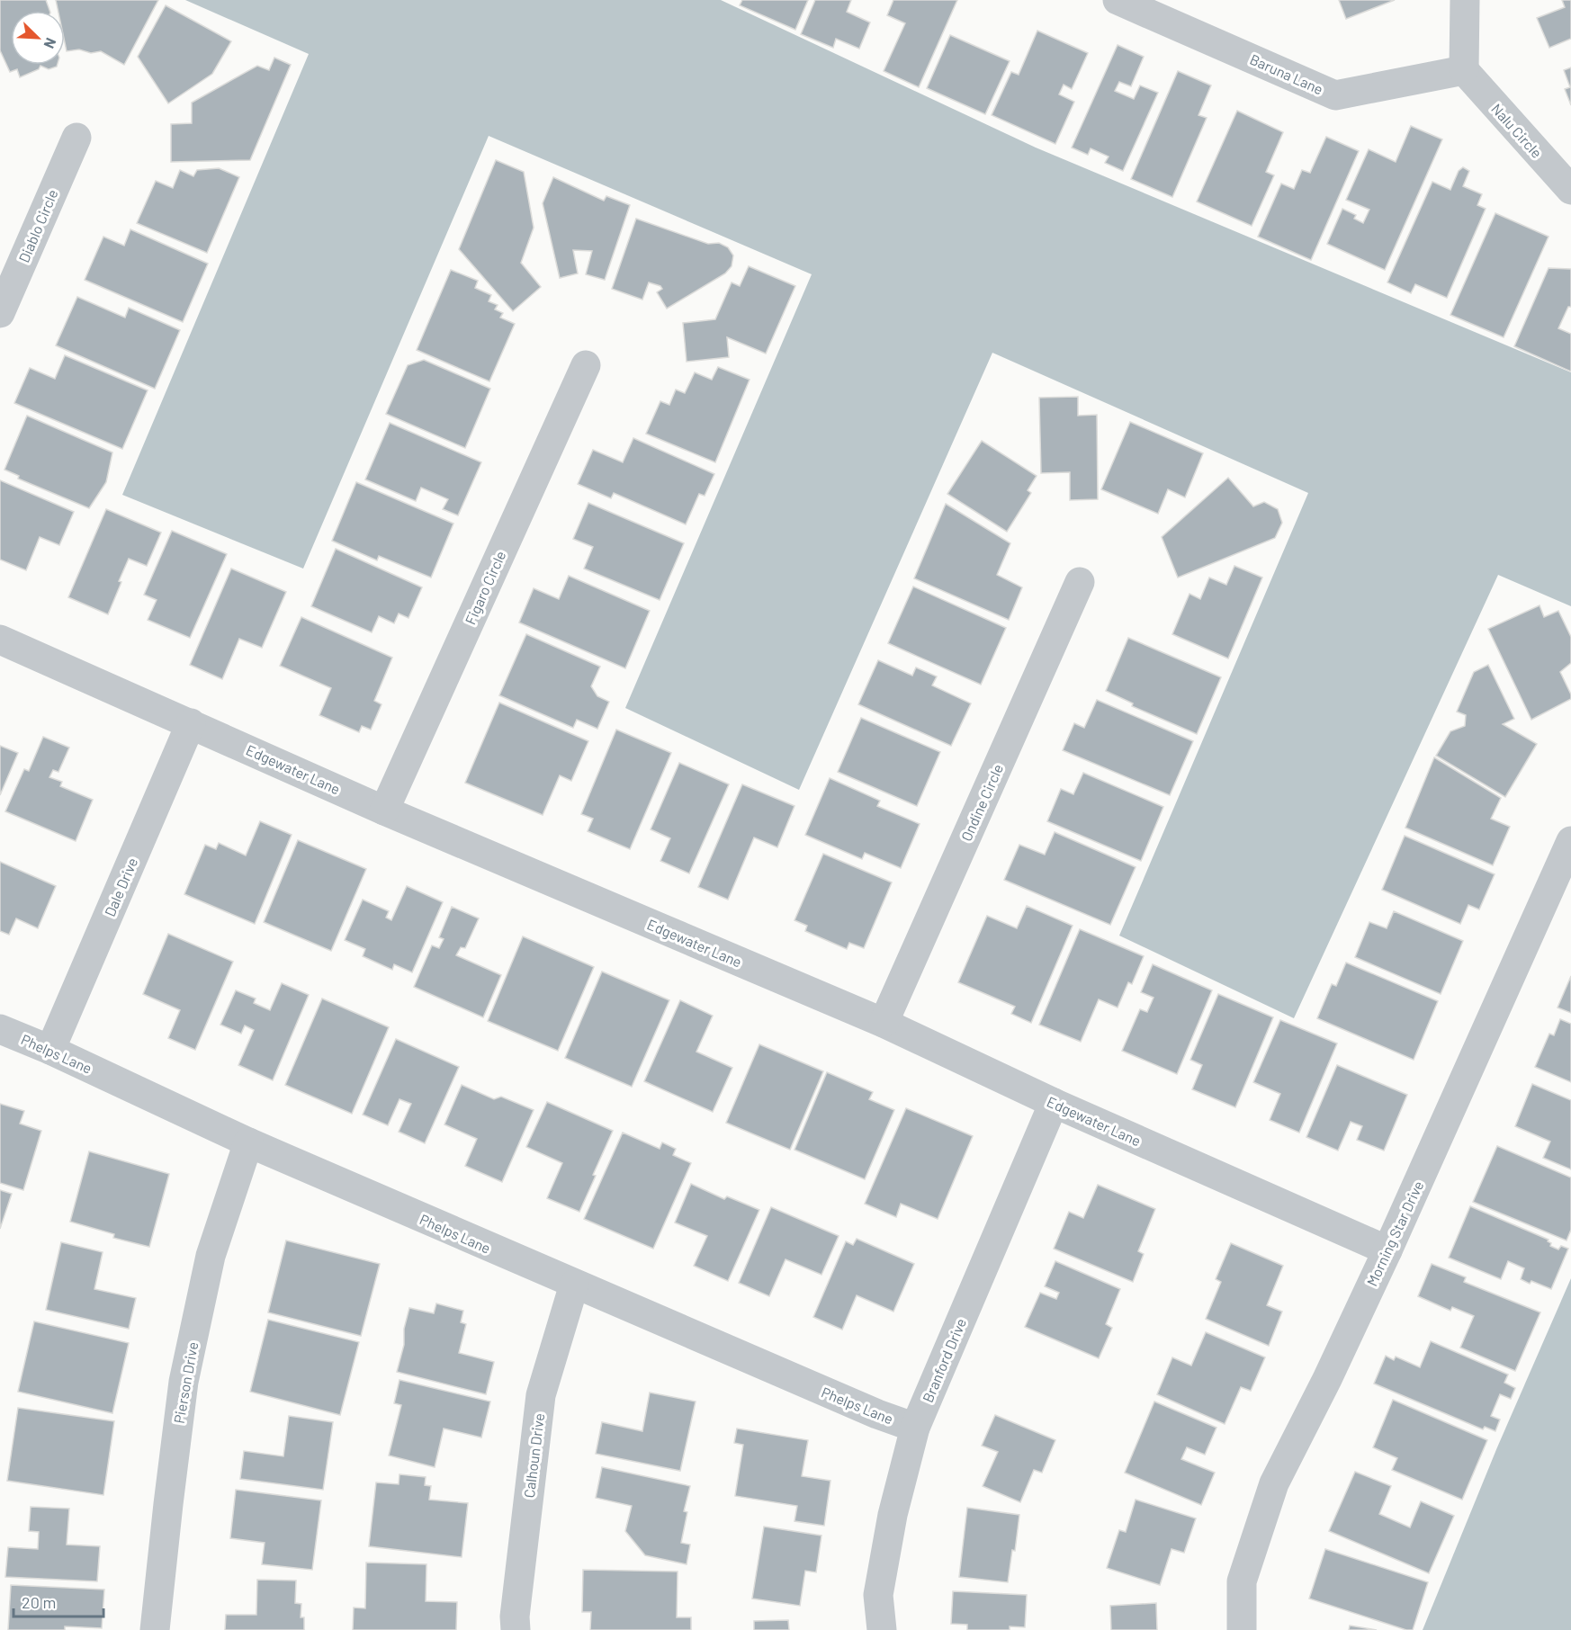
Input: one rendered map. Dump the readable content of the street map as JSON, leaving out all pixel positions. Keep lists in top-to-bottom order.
{
  "streets": {
    "street": [
      "Baruna Lane",
      "Nalu Circle",
      "Diablo Circle",
      "Figaro Circle",
      "Edgewater Lane",
      "Ondine Circle",
      "Dale Drive",
      "Phelps Lane",
      "Morning Star Drive",
      "Branford Drive",
      "Pierson Drive",
      "Calhoun Drive"
    ]
  },
  "crossings": [
    ["Baruna Lane", "Nalu Circle"],
    ["Figaro Circle", "Edgewater Lane"],
    ["Edgewater Lane", "Ondine Circle"],
    ["Edgewater Lane", "Dale Drive"],
    ["Edgewater Lane", "Morning Star Drive"],
    ["Edgewater Lane", "Branford Drive"],
    ["Dale Drive", "Phelps Lane"],
    ["Phelps Lane", "Branford Drive"],
    ["Phelps Lane", "Pierson Drive"],
    ["Phelps Lane", "Calhoun Drive"]
  ],
  "scale_bar": "20 m",
  "north": "bottom right"
}
